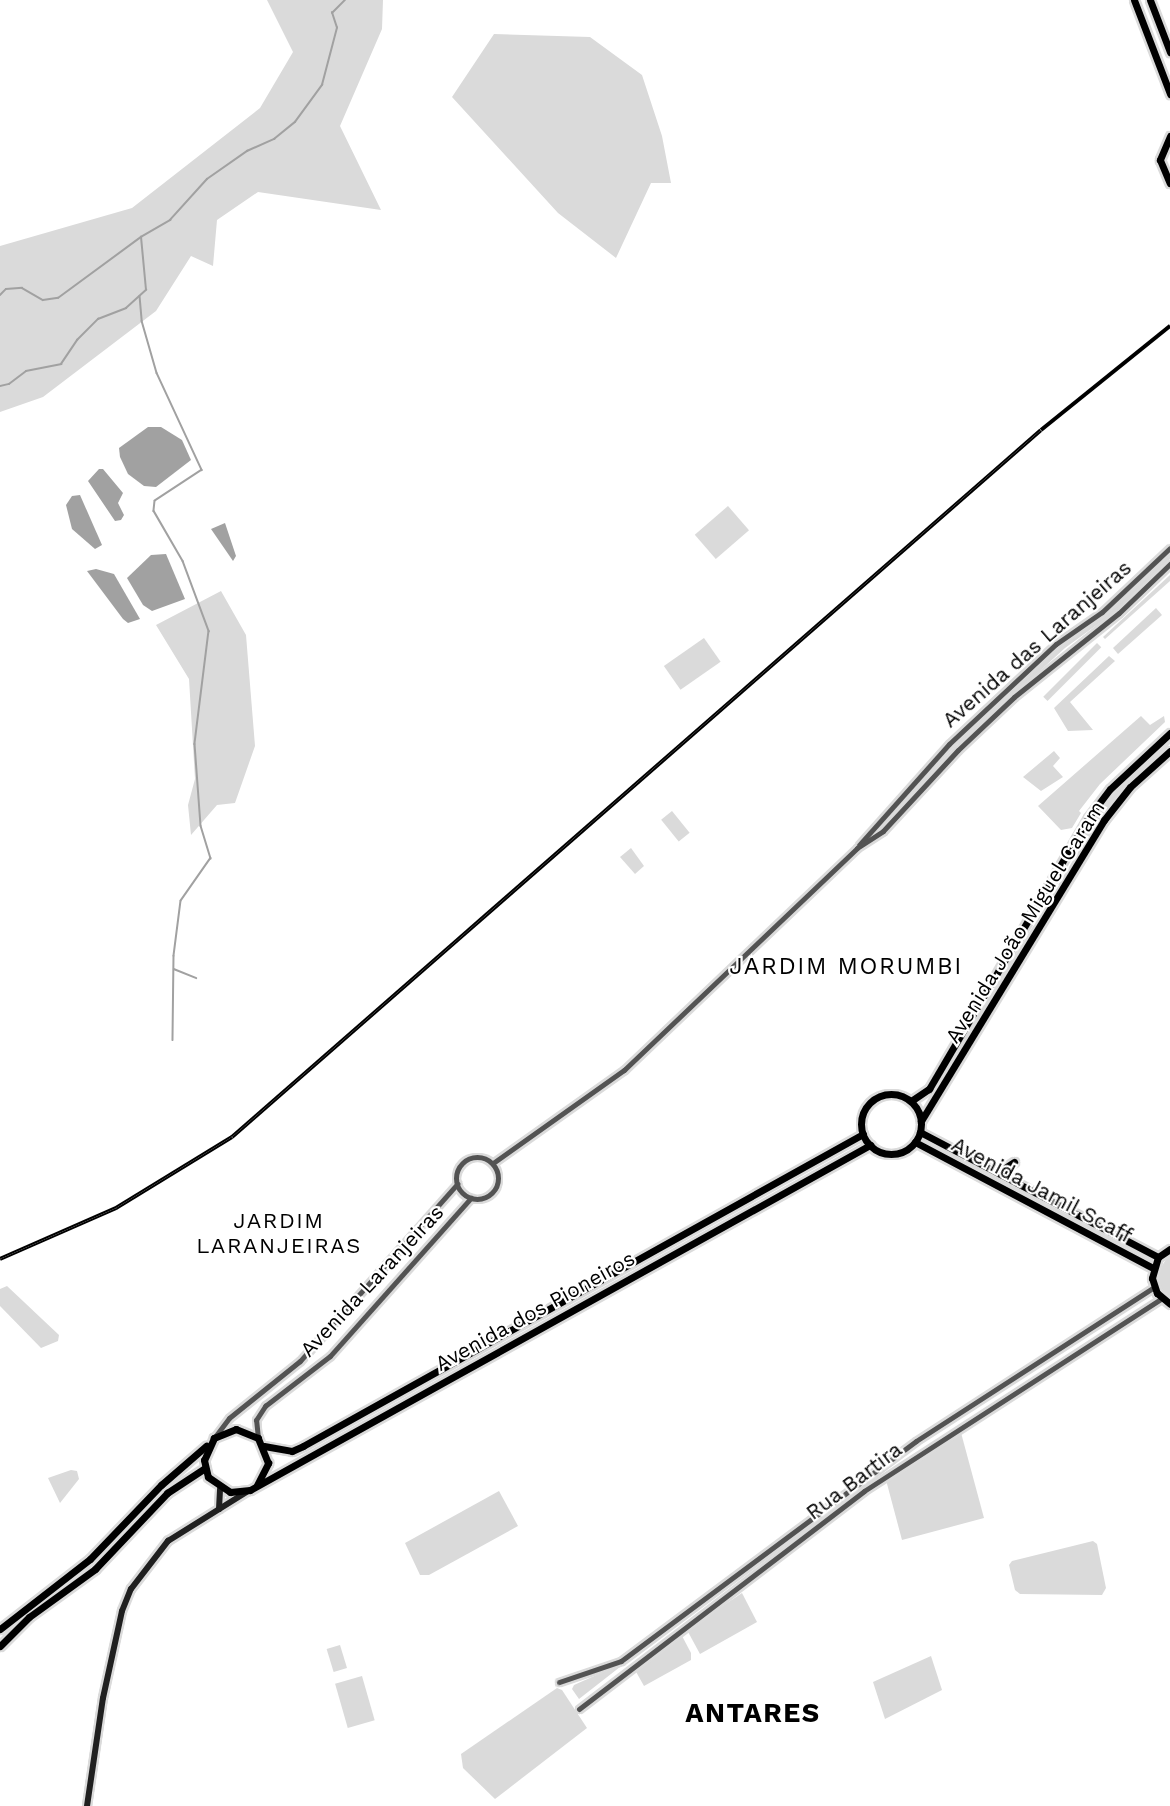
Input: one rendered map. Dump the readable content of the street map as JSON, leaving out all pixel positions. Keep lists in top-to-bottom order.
{
  "streets": {
    "main road": ["Avenida João Miguel Caram", "Avenida Jamil Scaff", "Avenida dos Pioneiros"],
    "street": ["Avenida das Laranjeiras", "Avenida Laranjeiras", "Rua Bartira"]
  },
  "crossings": [
    ["Avenida das Laranjeiras", "Avenida Laranjeiras"],
    ["Avenida João Miguel Caram", "Avenida Jamil Scaff"],
    ["Avenida João Miguel Caram", "Avenida dos Pioneiros"],
    ["Avenida Jamil Scaff", "Avenida dos Pioneiros"],
    ["Avenida Laranjeiras", "Avenida dos Pioneiros"]
  ],
  "districts": ["JARDIM MORUMBI", "JARDIM LARANJEIRAS", "ANTARES"]
}
